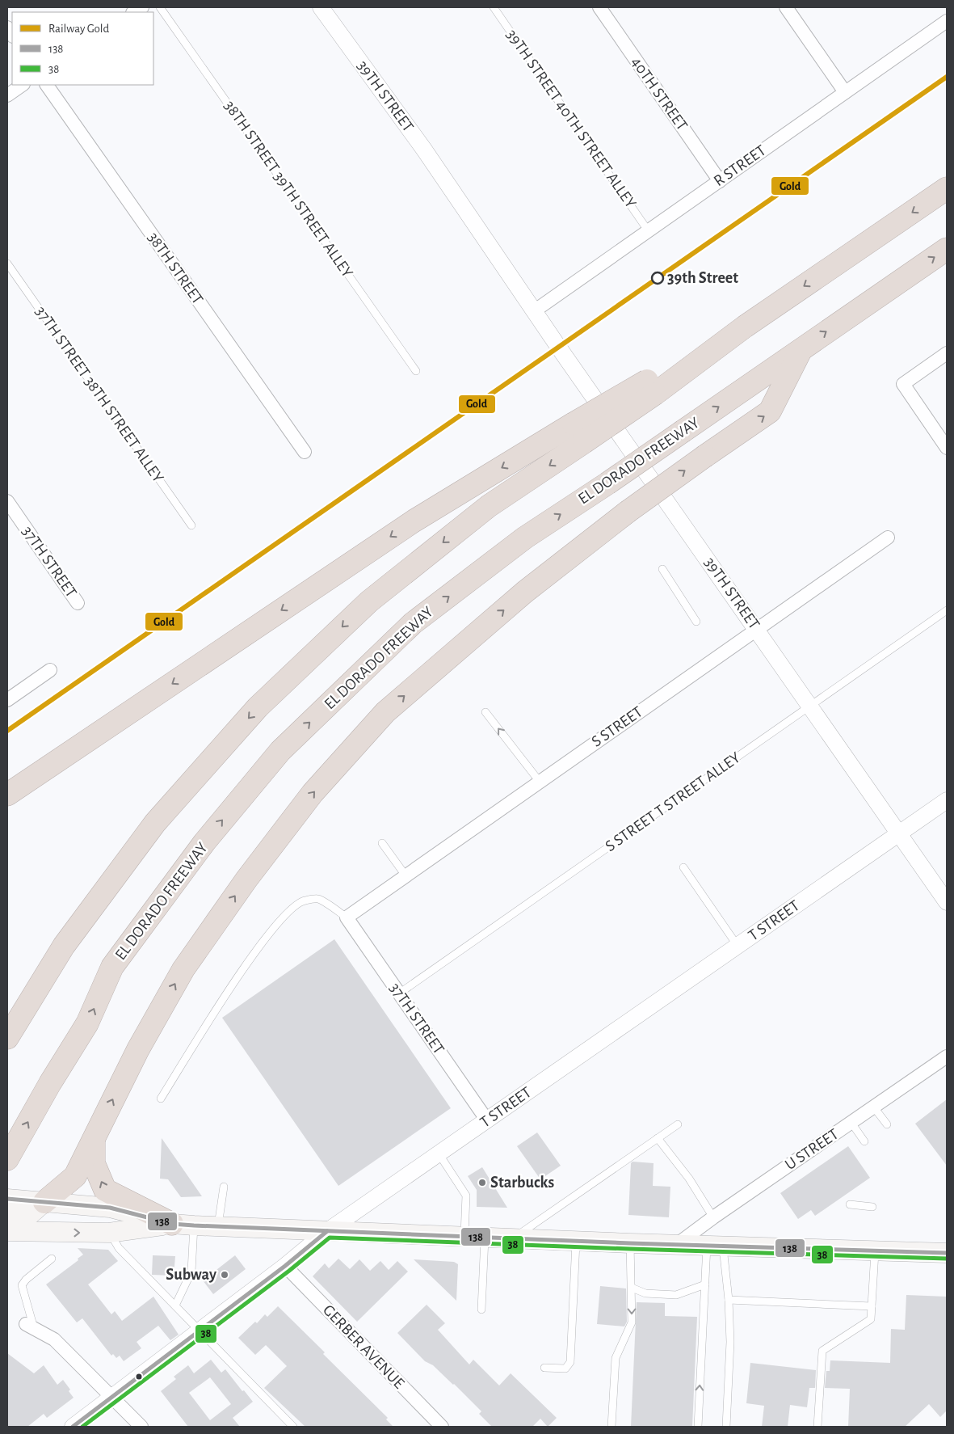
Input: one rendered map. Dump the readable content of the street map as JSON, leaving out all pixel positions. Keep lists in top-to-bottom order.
{
  "streets": {
    "highway": ["EL DORADO FREEWAY"],
    "street": [
      "40TH STREET",
      "39TH STREET",
      "R STREET",
      "38TH STREET",
      "37TH STREET",
      "S STREET",
      "T STREET",
      "U STREET",
      "GERBER AVENUE"
    ],
    "lane": [
      "39TH STREET 40TH STREET ALLEY",
      "38TH STREET 39TH STREET ALLEY",
      "37TH STREET 38TH STREET ALLEY",
      "S STREET T STREET ALLEY"
    ]
  },
  "crossings": [
    ["40TH STREET", "R STREET"],
    ["39TH STREET", "R STREET"],
    ["39TH STREET", "S STREET"],
    ["39TH STREET", "S STREET T STREET ALLEY"],
    ["39TH STREET", "T STREET"],
    ["39TH STREET 40TH STREET ALLEY", "R STREET"],
    ["37TH STREET", "S STREET"],
    ["37TH STREET", "S STREET T STREET ALLEY"],
    ["37TH STREET", "T STREET"],
    ["T STREET", "GERBER AVENUE"]
  ],
  "places": ["39th Street", "Starbucks", "Subway"],
  "lines": ["rail line Gold", "transit line 138", "transit line 38"],
  "legend": ["Railway Gold", "138", "38"]
}
